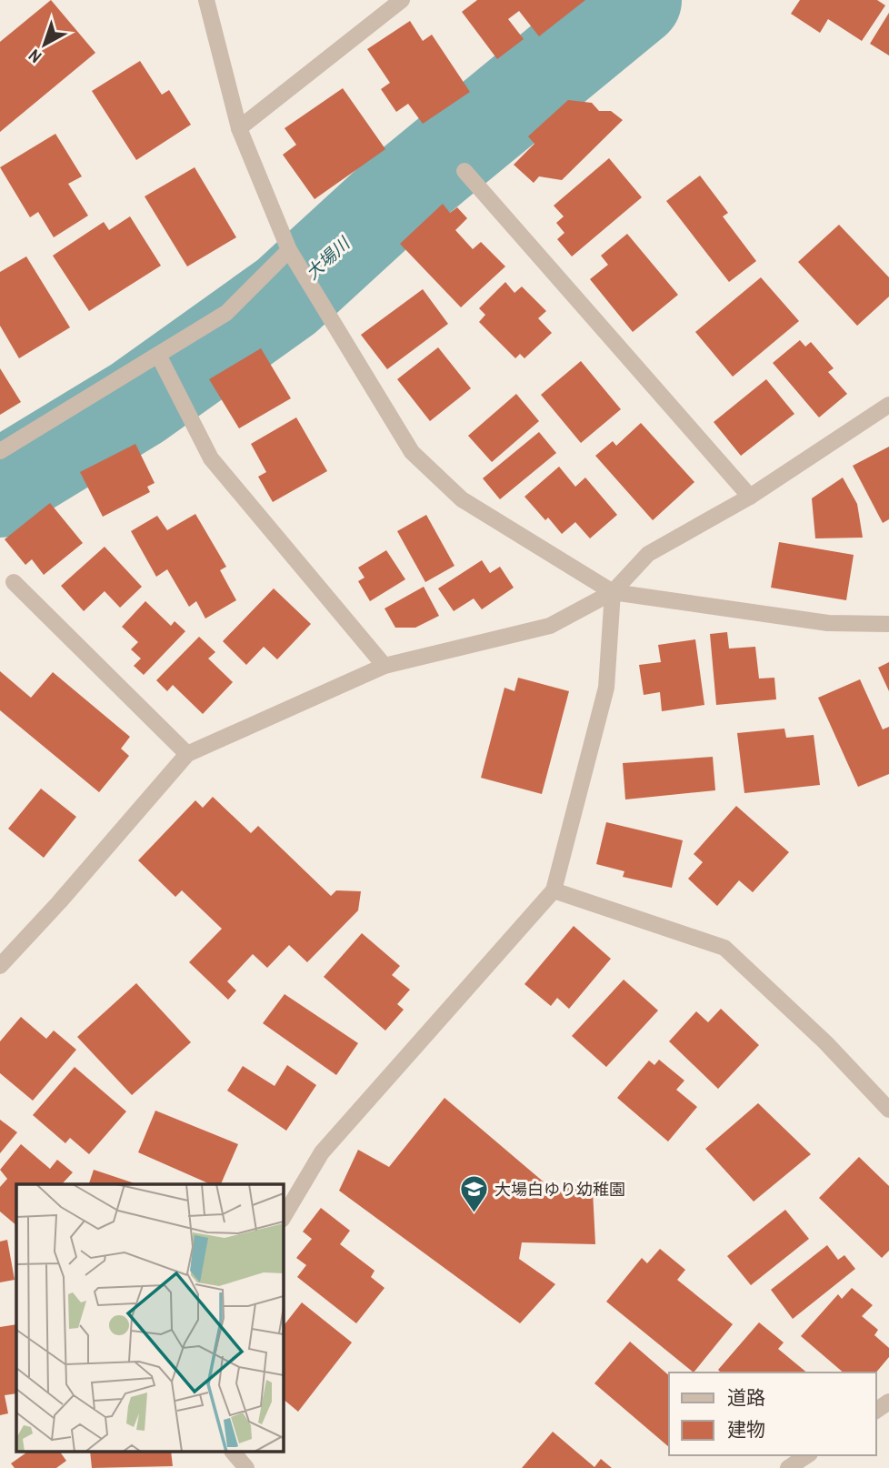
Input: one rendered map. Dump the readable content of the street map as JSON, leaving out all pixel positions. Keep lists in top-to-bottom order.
{
  "water": ["大場川"],
  "places": {
    "school or university": ["大場白ゆり幼稚園"]
  },
  "legend": ["道路", "建物"],
  "north": "bottom left"
}
